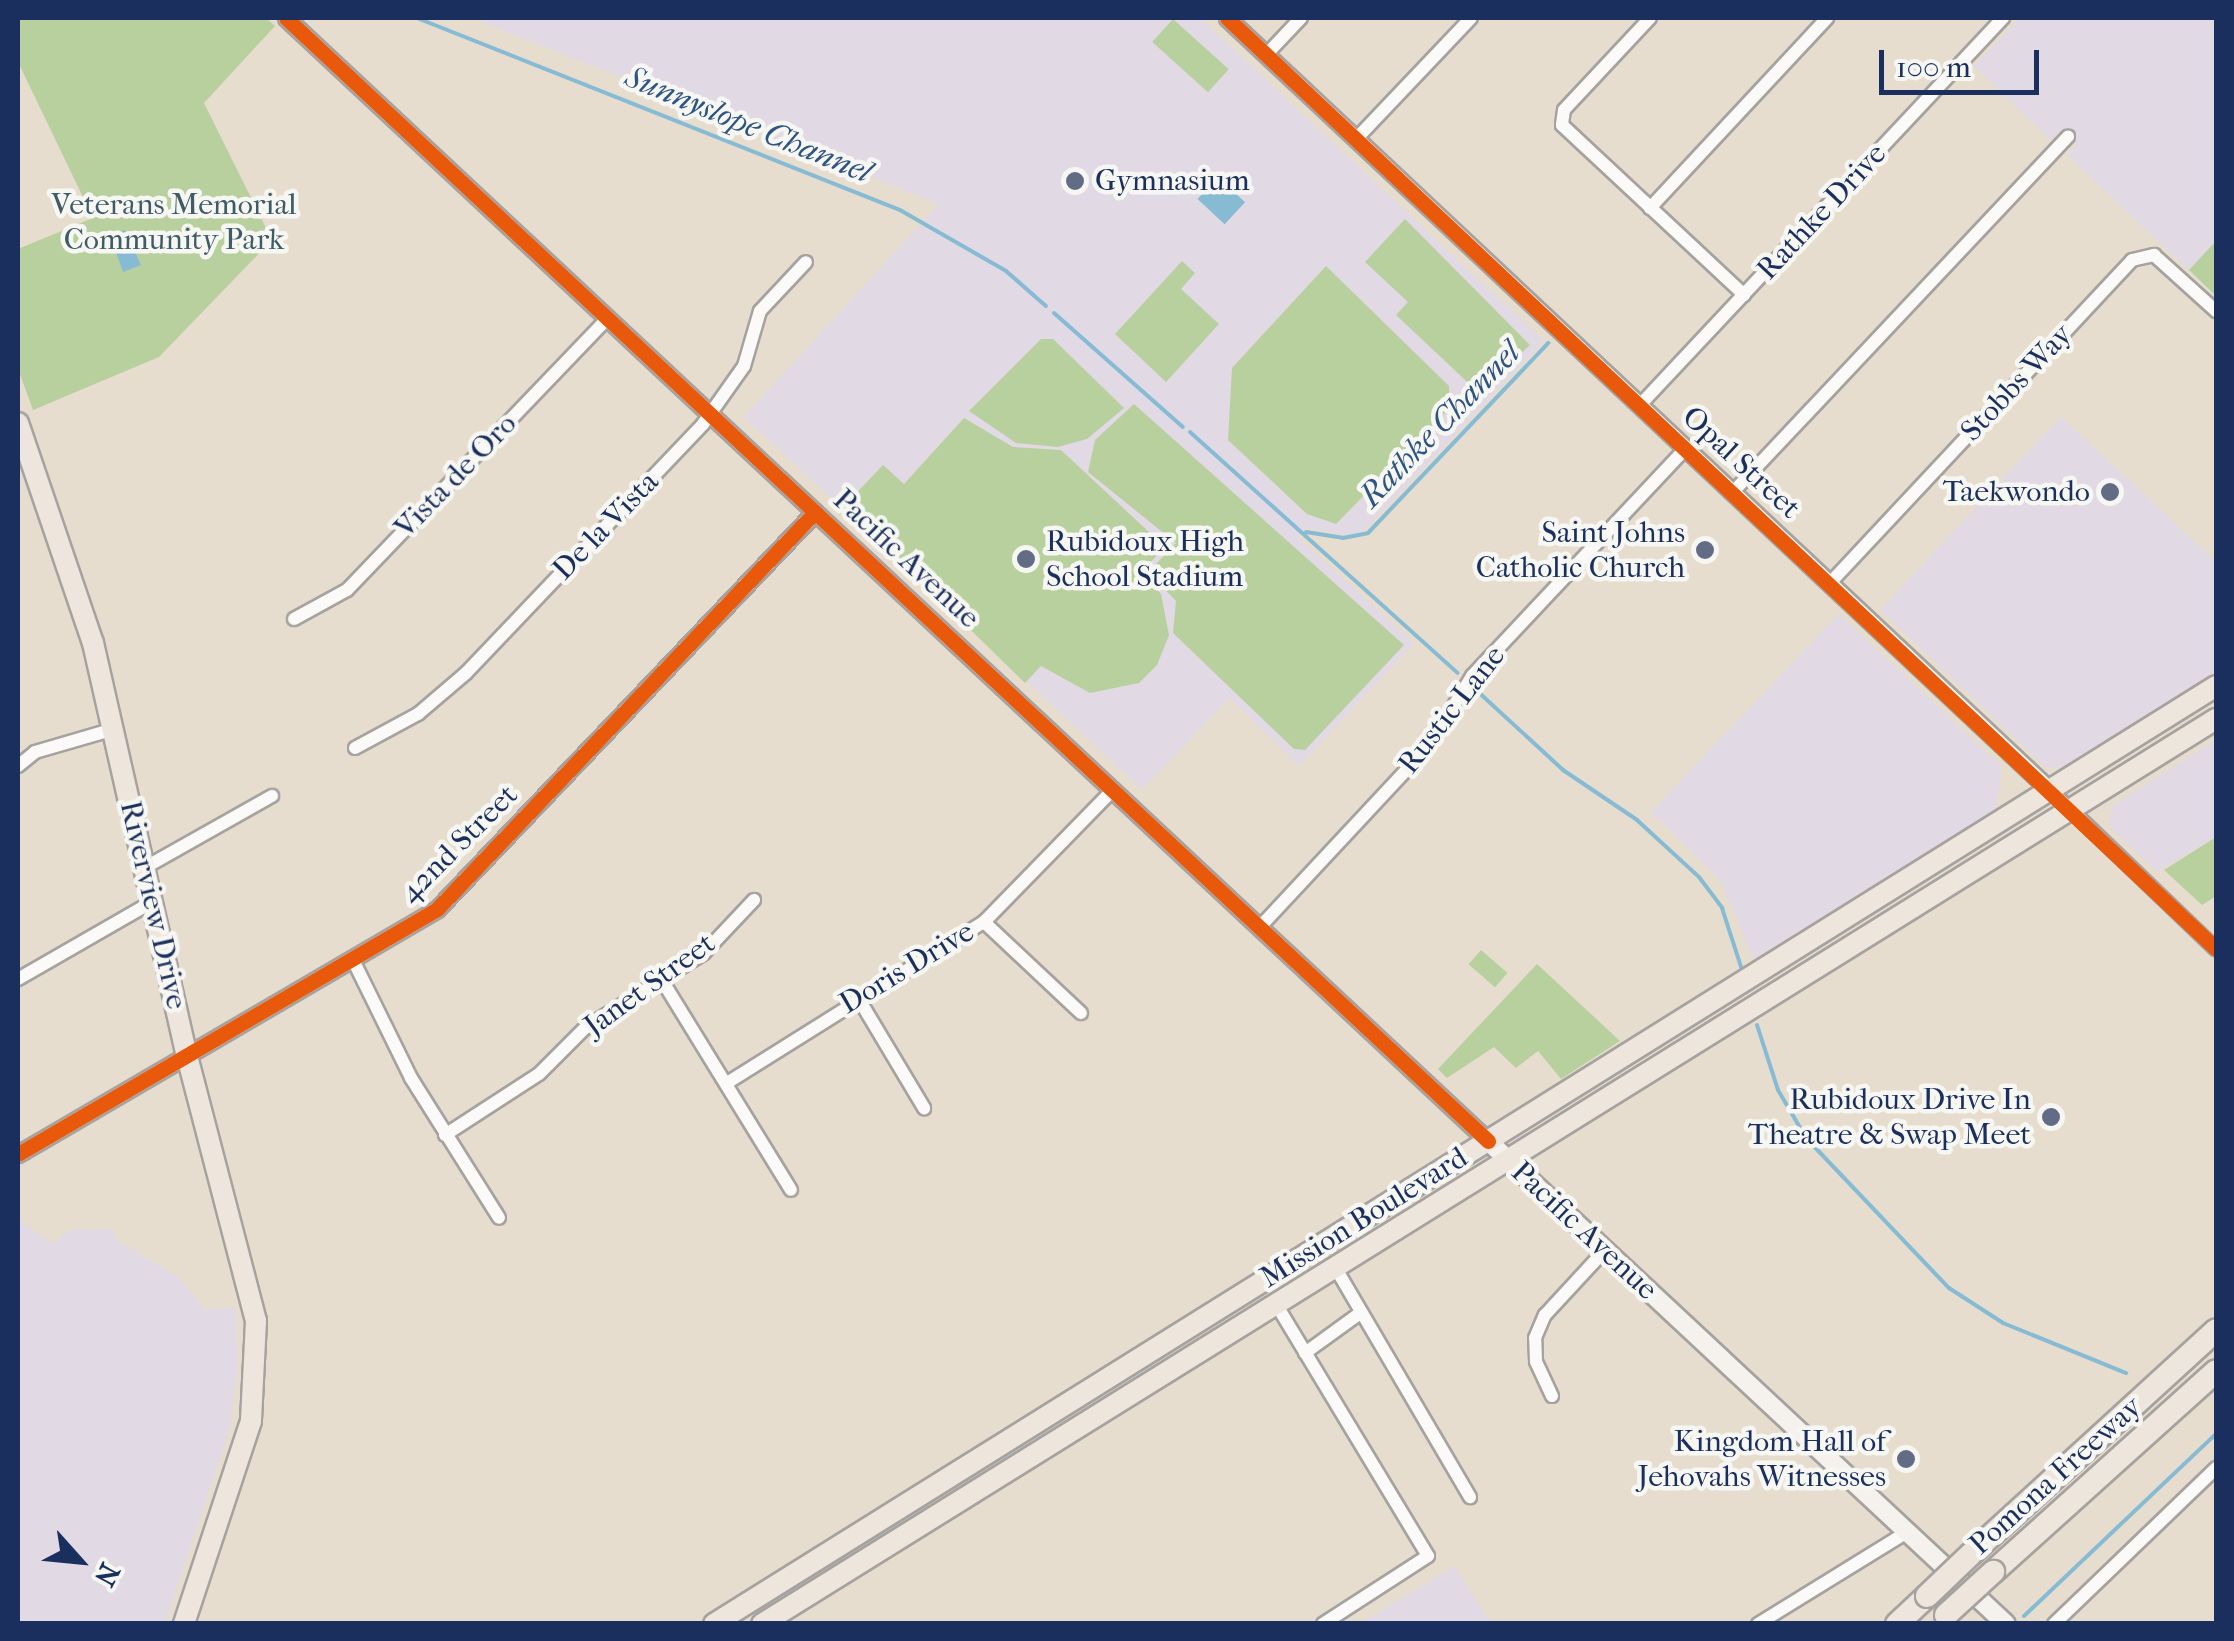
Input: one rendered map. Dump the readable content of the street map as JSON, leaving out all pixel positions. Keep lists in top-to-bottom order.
{
  "streets": {
    "highway": ["Pomona Freeway"],
    "main road": ["Pacific Avenue", "Riverview Drive", "Mission Boulevard"],
    "street": [
      "Rathke Drive",
      "Stobbs Way",
      "Opal Street",
      "Vista de Oro",
      "De la Vista",
      "Rustic Lane",
      "42nd Street",
      "Doris Drive",
      "Janet Street"
    ]
  },
  "crossings": [
    ["Rathke Drive", "Opal Street"],
    ["Stobbs Way", "Opal Street"],
    ["Opal Street", "Rustic Lane"],
    ["Opal Street", "Mission Boulevard"],
    ["Vista de Oro", "Pacific Avenue"],
    ["De la Vista", "Pacific Avenue"],
    ["Pacific Avenue", "Rustic Lane"],
    ["Pacific Avenue", "42nd Street"],
    ["Pacific Avenue", "Doris Drive"],
    ["Pacific Avenue", "Mission Boulevard"],
    ["42nd Street", "Riverview Drive"]
  ],
  "water": ["Sunnyslope Channel", "Rathke Channel"],
  "parks": ["Veterans Memorial Community Park"],
  "places": [
    "Gymnasium",
    "Taekwondo",
    "Saint Johns Catholic Church",
    "Rubidoux High School Stadium",
    "Rubidoux Drive In Theatre & Swap Meet",
    "Kingdom Hall of Jehovahs Witnesses"
  ],
  "scale_bar": "100 m",
  "north": "bottom right"
}
